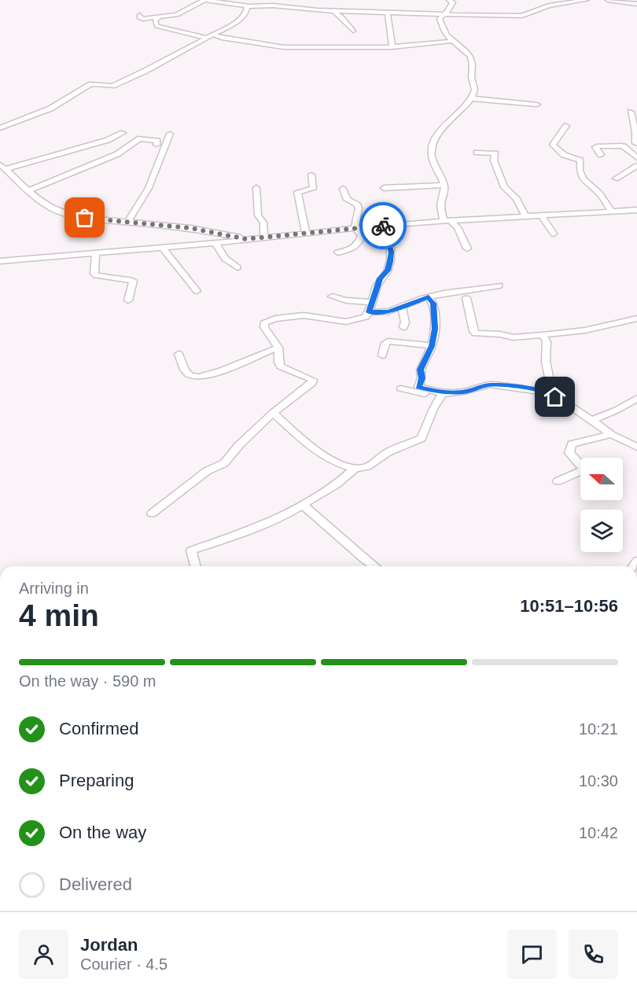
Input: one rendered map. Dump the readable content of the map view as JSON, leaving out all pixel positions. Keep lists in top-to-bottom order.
{
  "north": "left",
  "page": {
    "heading": ["4 min", "Arriving in", "10:51–10:56"],
    "panel": ["Jordan", "Courier · 4.5"],
    "bar": "On the way · 590 m",
    "list": [
      ["Confirmed", "10:21"],
      ["Preparing", "10:30"],
      ["On the way", "10:42"],
      "Delivered"
    ]
  }
}
